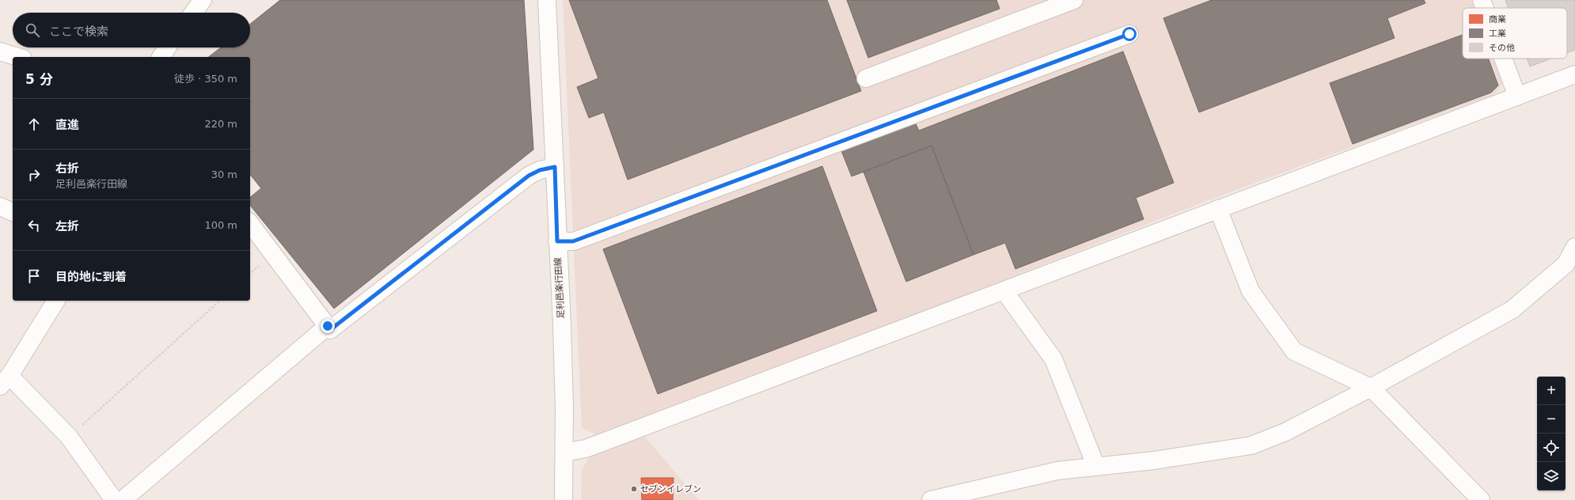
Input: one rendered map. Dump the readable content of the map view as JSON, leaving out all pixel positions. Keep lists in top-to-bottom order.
{
  "streets": {
    "street": ["足利邑楽行田線"]
  },
  "places": ["セブンイレブン"],
  "legend": ["商業", "工業", "その他"],
  "page": {
    "search": "ここで検索",
    "heading": ["5 分", "徒歩 · 350 m"],
    "list": [
      ["直進", "220 m"],
      ["右折", "足利邑楽行田線", "30 m"],
      ["左折", "100 m"],
      "目的地に到着"
    ],
    "map_buttons": ["+", "−"]
  }
}
